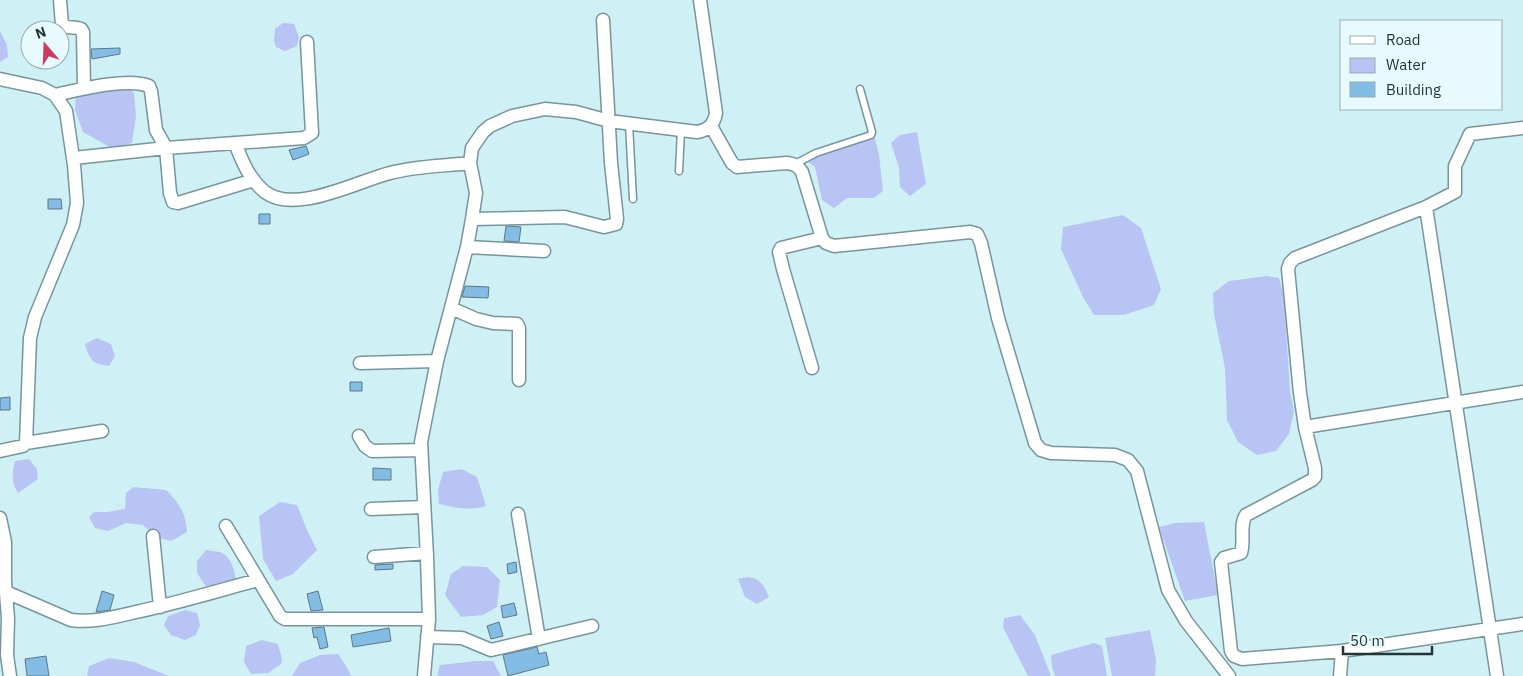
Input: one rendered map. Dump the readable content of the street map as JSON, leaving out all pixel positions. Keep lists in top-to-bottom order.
{
  "legend": ["Road", "Water", "Building"],
  "scale_bar": "50 m",
  "north": "top"
}
